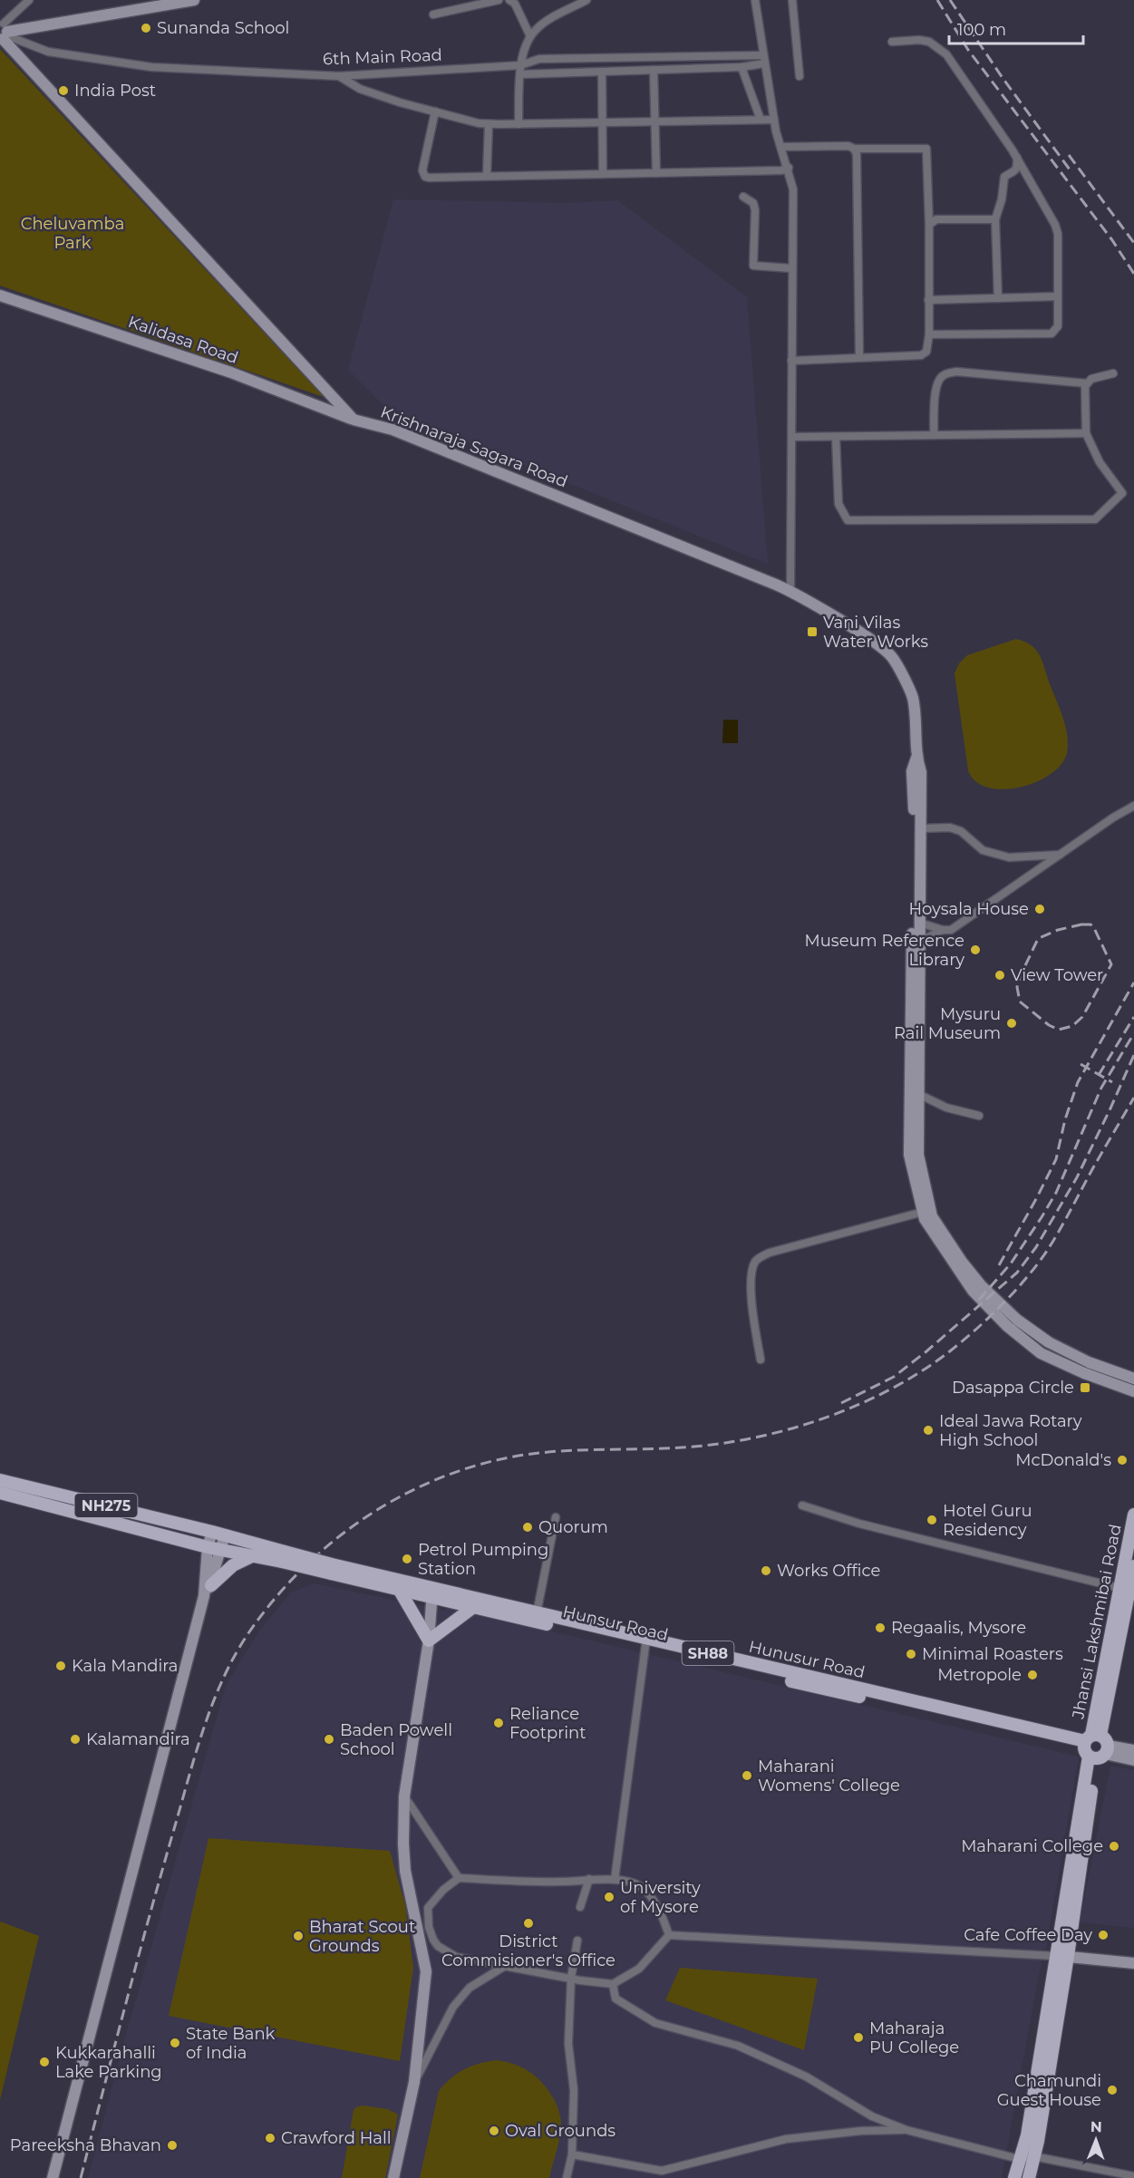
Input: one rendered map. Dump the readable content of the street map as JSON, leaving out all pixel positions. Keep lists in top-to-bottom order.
{
  "streets": {
    "main road": [
      "Kalidasa Road",
      "Krishnaraja Sagara Road",
      "NH275",
      "Jhansi Lakshmibai Road",
      "Hunsur Road",
      "SH88",
      "Hunusur Road"
    ],
    "street": ["6th Main Road"]
  },
  "crossings": [
    ["6th Main Road", "Krishnaraja Sagara Road"],
    ["Kalidasa Road", "Krishnaraja Sagara Road"],
    ["Jhansi Lakshmibai Road", "Hunusur Road"],
    ["Hunsur Road", "Hunusur Road"]
  ],
  "parks": ["Cheluvamba Park"],
  "places": {
    "other": [
      "Sunanda School",
      "India Post",
      "Hoysala House",
      "Museum Reference Library",
      "View Tower",
      "Mysuru Rail Museum",
      "Ideal Jawa Rotary High School",
      "McDonald's",
      "Hotel Guru Residency",
      "Quorum",
      "Petrol Pumping Station",
      "Works Office",
      "Regaalis, Mysore",
      "Minimal Roasters",
      "Kala Mandira",
      "Metropole",
      "Reliance Footprint",
      "Kalamandira",
      "Baden Powell School",
      "Maharani Womens' College",
      "Maharani College",
      "University of Mysore",
      "District Commisioner's Office",
      "Cafe Coffee Day",
      "Bharat Scout Grounds",
      "Maharaja PU College",
      "State Bank of India",
      "Kukkarahalli Lake Parking",
      "Chamundi Guest House",
      "Oval Grounds",
      "Crawford Hall",
      "Pareeksha Bhavan"
    ],
    "transit": ["Vani Vilas Water Works", "Dasappa Circle"]
  },
  "scale_bar": "100 m",
  "north": "top"
}
